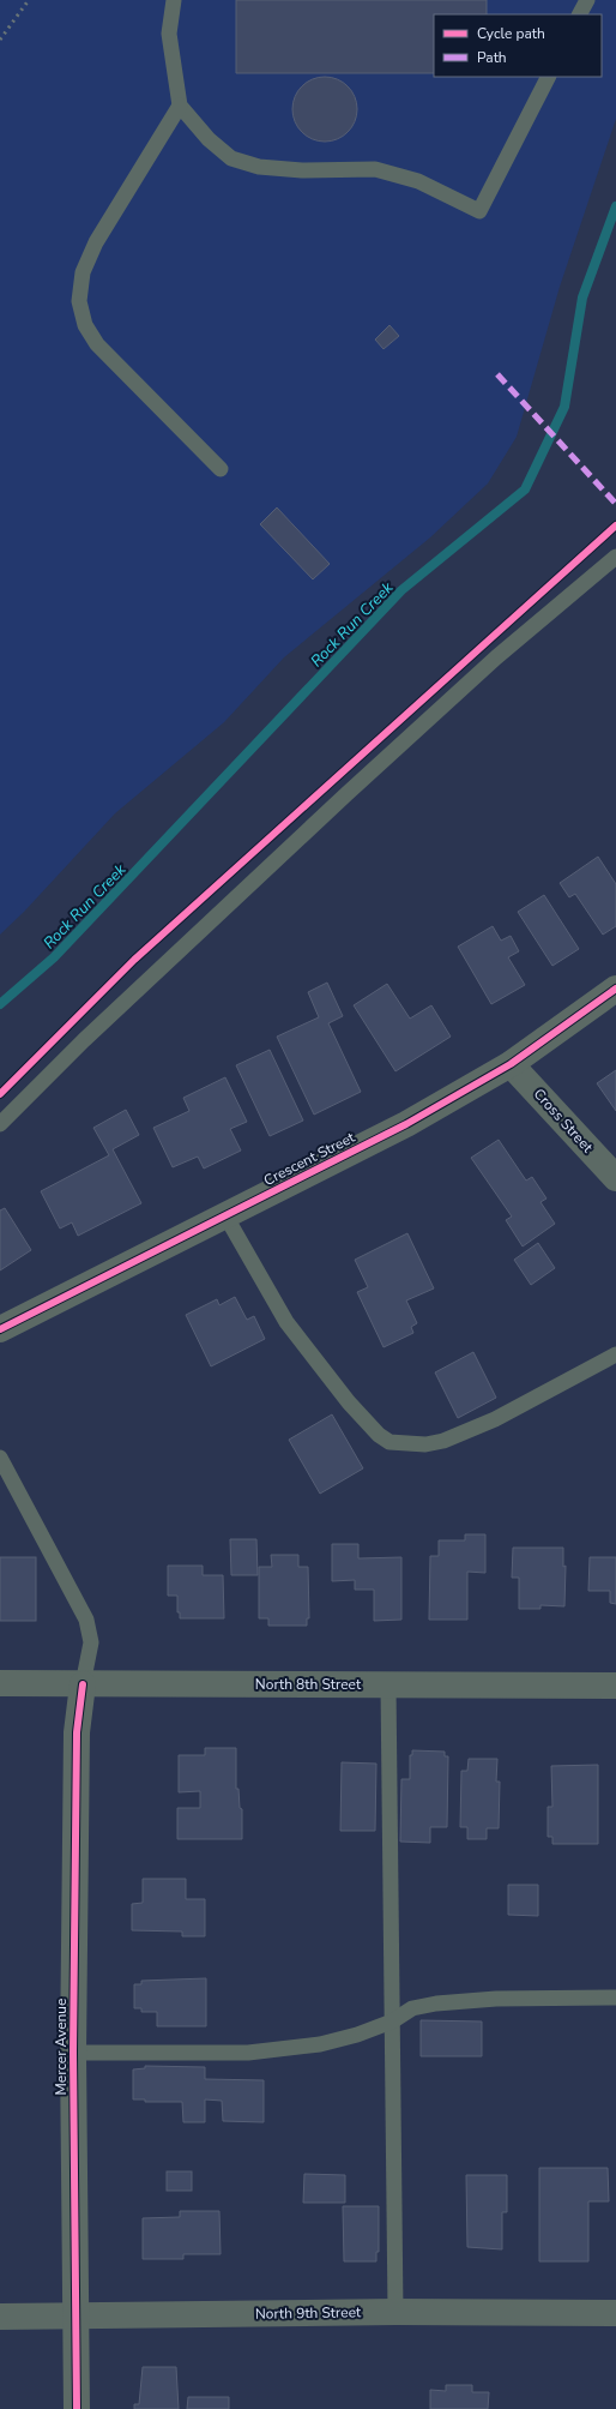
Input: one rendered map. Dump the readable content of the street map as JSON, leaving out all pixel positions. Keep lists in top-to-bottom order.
{
  "streets": {
    "street": [
      "Cross Street",
      "Crescent Street",
      "North 8th Street",
      "Mercer Avenue",
      "North 9th Street"
    ]
  },
  "crossings": [
    ["Cross Street", "Crescent Street"],
    ["North 8th Street", "Mercer Avenue"],
    ["Mercer Avenue", "North 9th Street"]
  ],
  "water": ["Rock Run Creek"],
  "legend": ["Cycle path", "Path"]
}
